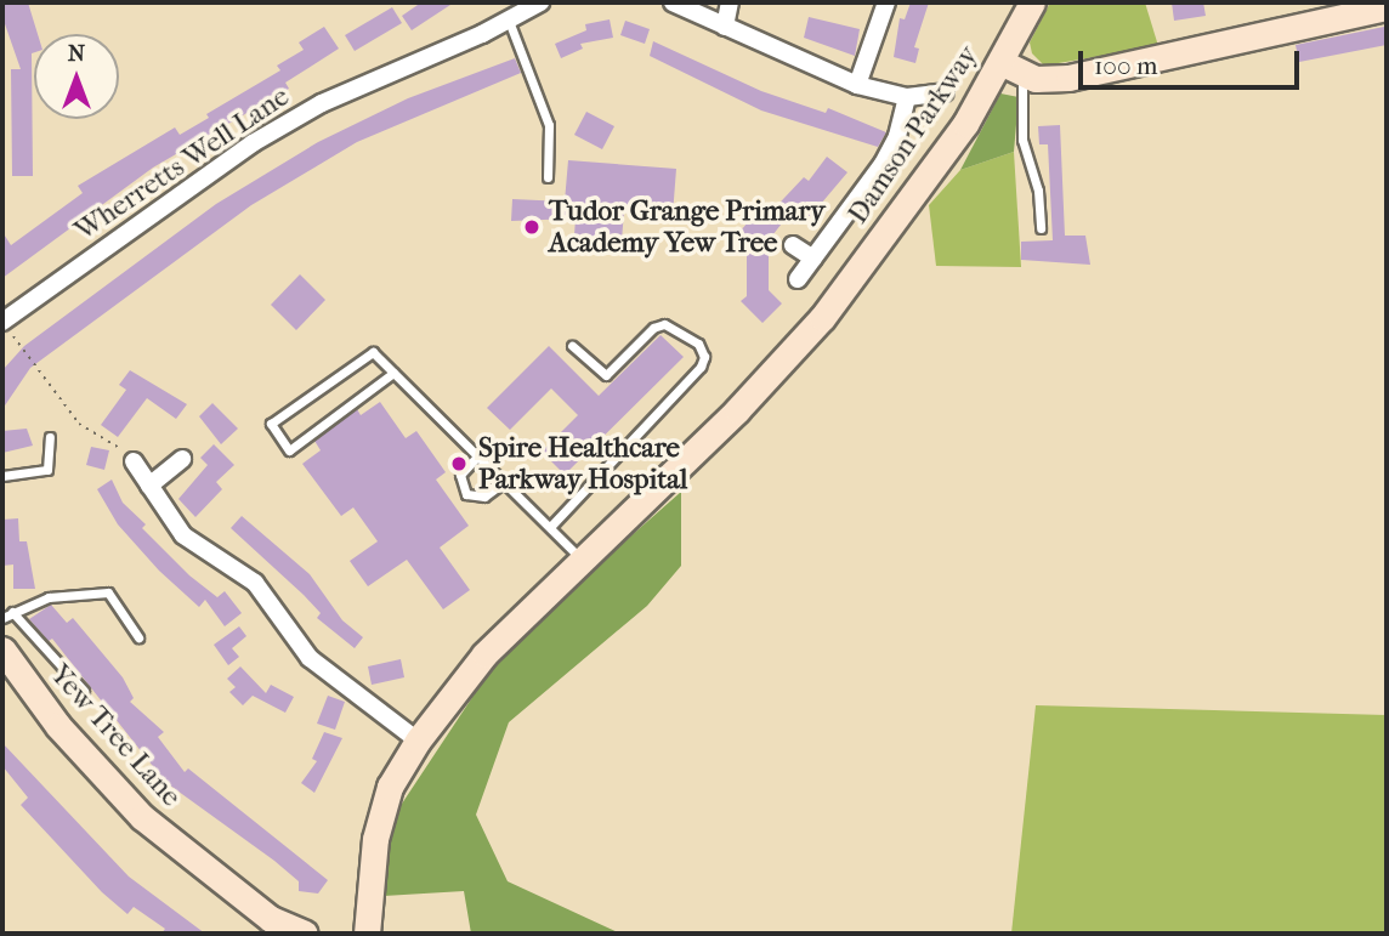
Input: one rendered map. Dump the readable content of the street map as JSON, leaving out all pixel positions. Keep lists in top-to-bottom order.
{
  "streets": {
    "street": ["Damson Parkway", "Wherretts Well Lane", "Yew Tree Lane"]
  },
  "places": ["Tudor Grange Primary Academy Yew Tree", "Spire Healthcare Parkway Hospital"],
  "scale_bar": "100 m",
  "north": "top"
}
